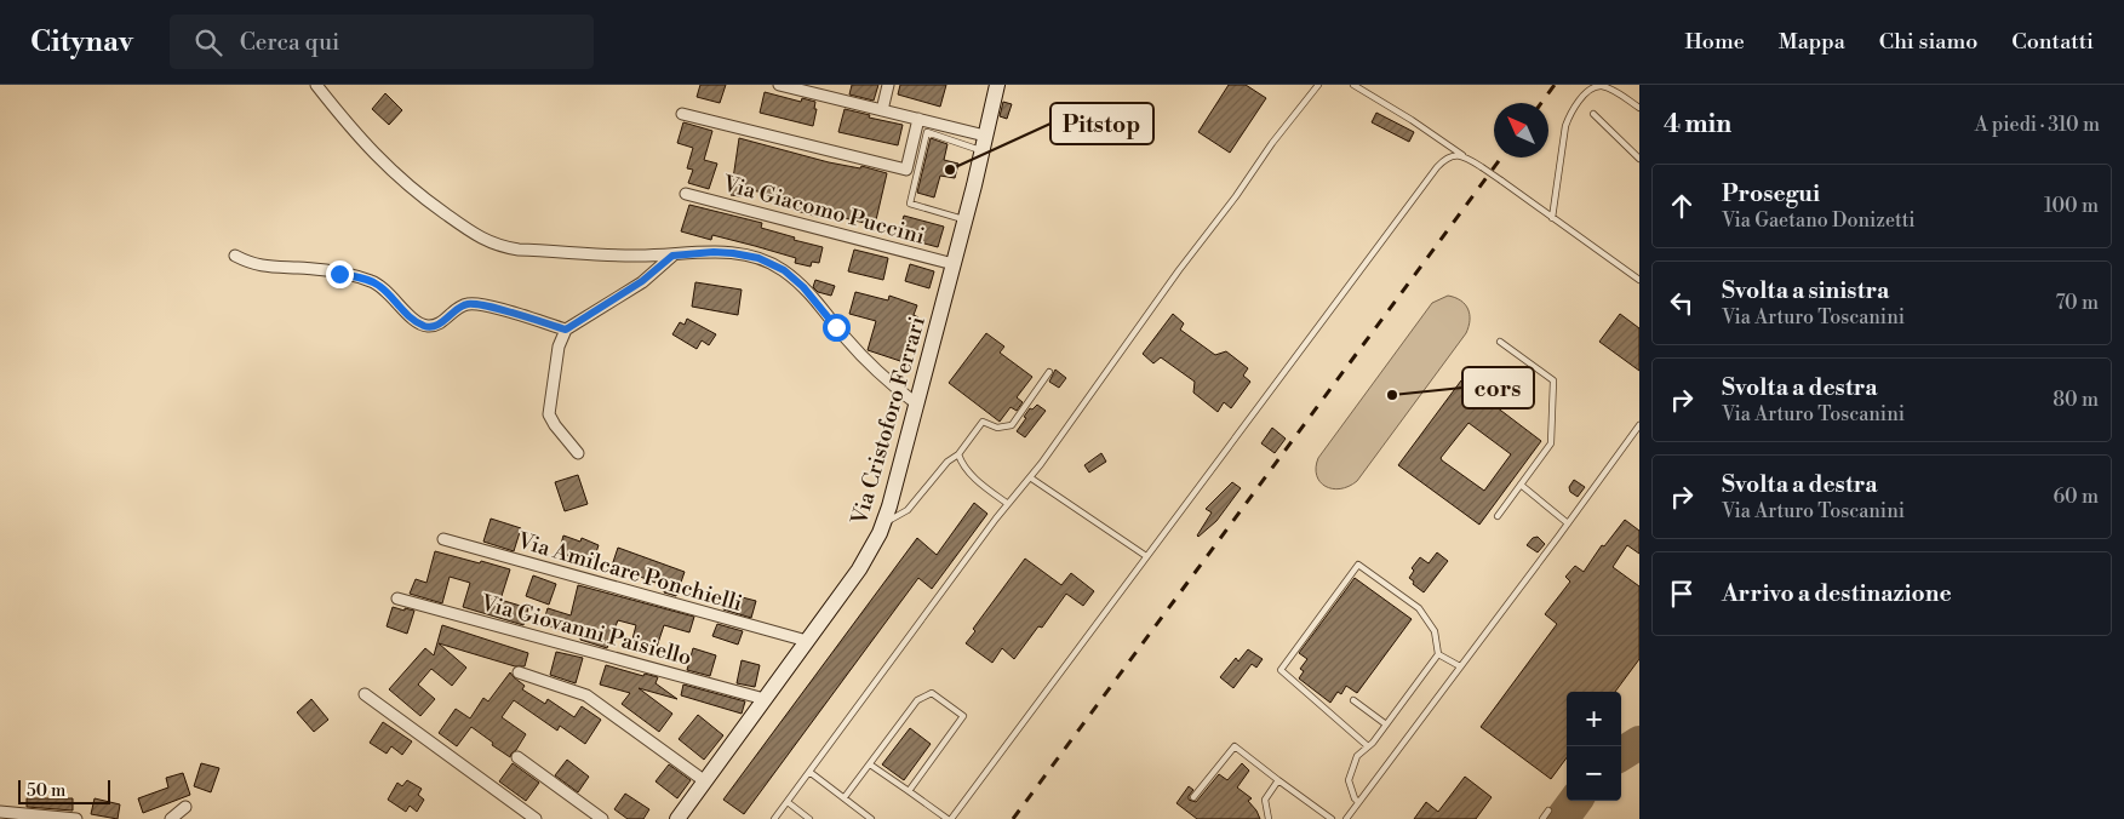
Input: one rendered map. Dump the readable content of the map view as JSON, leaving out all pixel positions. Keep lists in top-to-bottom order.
{
  "streets": {
    "main road": ["Via Cristoforo Ferrari"],
    "street": ["Via Giacomo Puccini", "Via Amilcare Ponchielli", "Via Giovanni Paisiello"]
  },
  "crossings": [
    ["Via Giacomo Puccini", "Via Cristoforo Ferrari"],
    ["Via Cristoforo Ferrari", "Via Amilcare Ponchielli"],
    ["Via Cristoforo Ferrari", "Via Giovanni Paisiello"]
  ],
  "places": ["Pitstop", "cors"],
  "scale_bar": "50 m",
  "north": "top left",
  "page": {
    "header": "Citynav",
    "search": "Cerca qui",
    "nav": [
      "Home",
      "Mappa",
      "Chi siamo",
      "Contatti"
    ],
    "heading": ["4 min", "A piedi · 310 m"],
    "list": [
      ["Prosegui", "Via Gaetano Donizetti", "100 m"],
      ["Svolta a sinistra", "Via Arturo Toscanini", "70 m"],
      ["Svolta a destra", "Via Arturo Toscanini", "80 m"],
      ["Svolta a destra", "Via Arturo Toscanini", "60 m"],
      "Arrivo a destinazione"
    ],
    "map_buttons": ["+", "−"],
    "scale": "50 m"
  }
}
